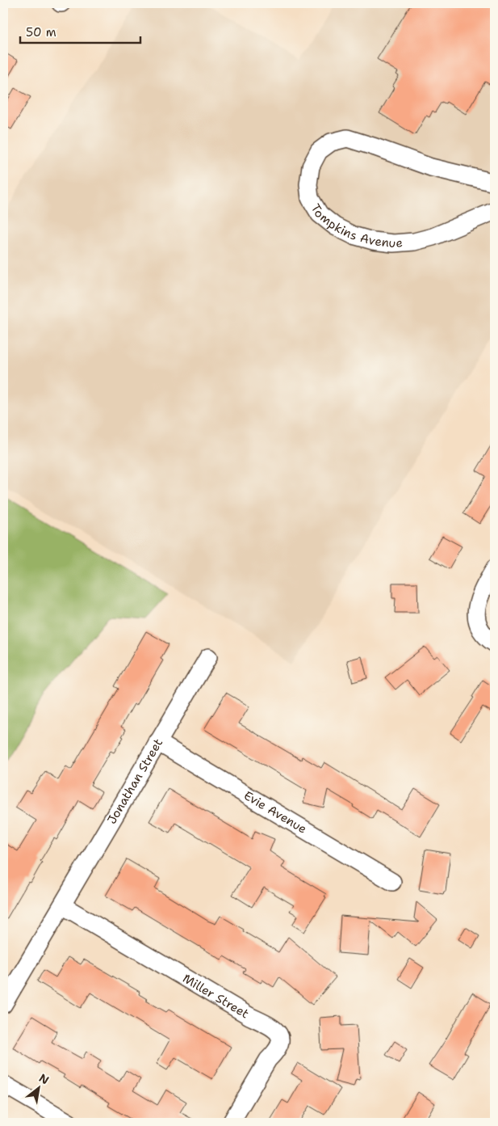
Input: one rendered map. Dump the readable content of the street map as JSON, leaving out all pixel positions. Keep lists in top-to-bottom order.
{
  "streets": {
    "street": [
      "Tompkins Avenue",
      "Jonathan Street",
      "Evie Avenue",
      "Miller Street"
    ]
  },
  "crossings": [
    ["Jonathan Street", "Evie Avenue"],
    ["Jonathan Street", "Miller Street"]
  ],
  "scale_bar": "50 m",
  "north": "top right"
}
